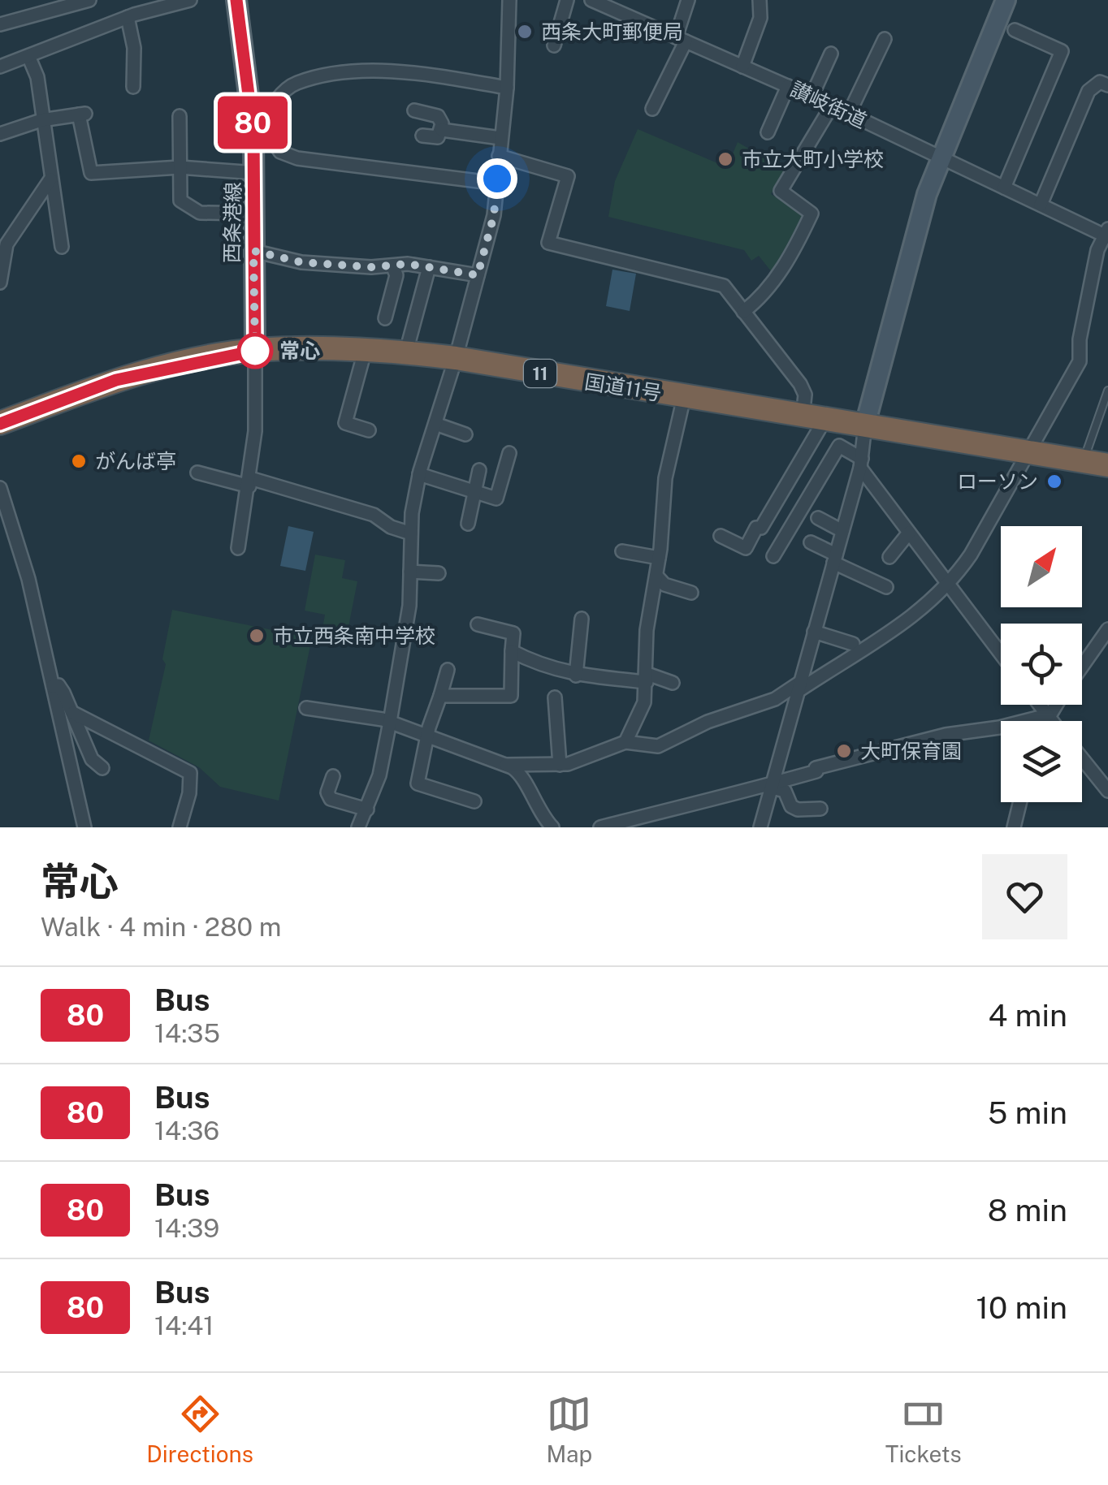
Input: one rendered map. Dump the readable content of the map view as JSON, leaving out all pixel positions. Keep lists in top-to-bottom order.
{
  "streets": {
    "highway": ["11", "国道11号"],
    "street": ["讃岐街道", "西条港線"]
  },
  "crossings": [
    ["西条港線", "国道11号"]
  ],
  "places": [
    "西条大町郵便局",
    "市立大町小学校",
    "常心",
    "がんば亭",
    "ローソン",
    "市立西条南中学校",
    "大町保育園"
  ],
  "lines": ["bus line 80"],
  "north": "top right",
  "page": {
    "on_map": "80",
    "heading": ["常心", "Walk · 4 min · 280 m"],
    "list": [
      {
        "mark": "80",
        "name": "Bus",
        "note": "14:35",
        "value": "4 min"
      },
      {
        "mark": "80",
        "name": "Bus",
        "note": "14:36",
        "value": "5 min"
      },
      {
        "mark": "80",
        "name": "Bus",
        "note": "14:39",
        "value": "8 min"
      },
      {
        "mark": "80",
        "name": "Bus",
        "note": "14:41",
        "value": "10 min"
      }
    ],
    "tabs": ["Directions", "Map", "Tickets"]
  }
}
